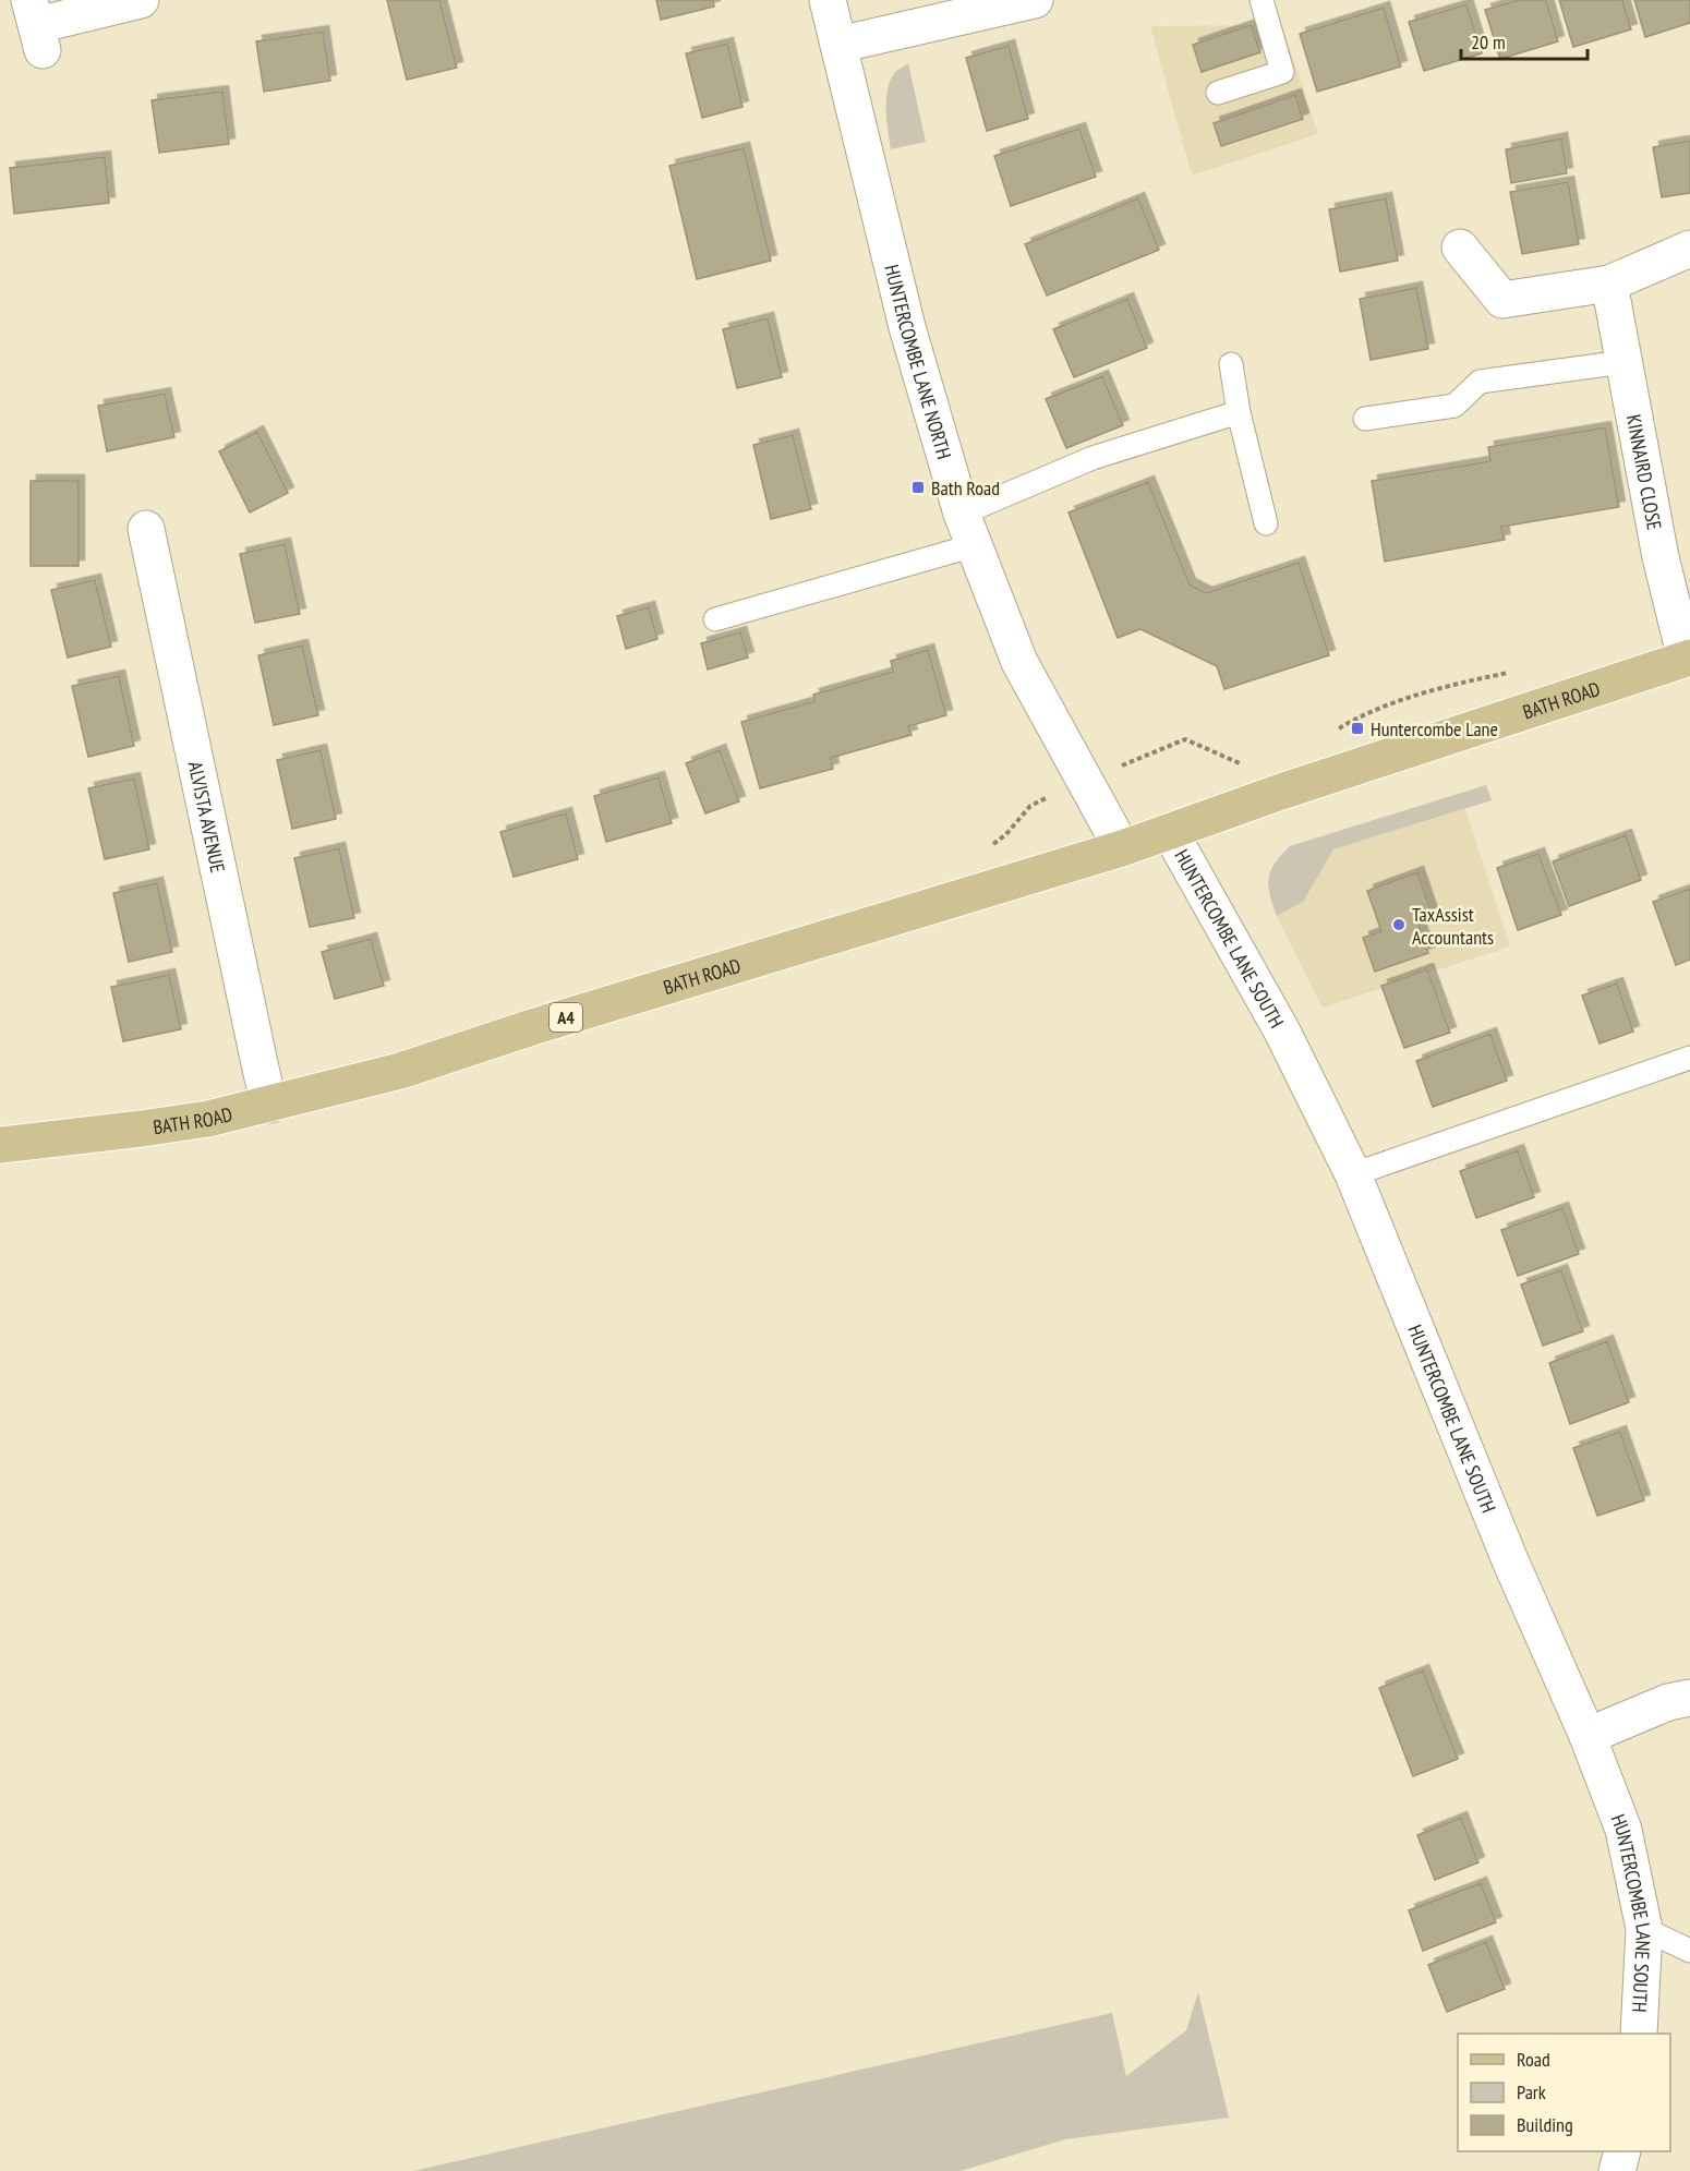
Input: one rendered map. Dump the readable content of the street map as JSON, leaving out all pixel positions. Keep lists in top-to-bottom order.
{
  "streets": {
    "main road": ["BATH ROAD", "A4"],
    "street": [
      "HUNTERCOMBE LANE NORTH",
      "KINNAIRD CLOSE",
      "ALVISTA AVENUE",
      "HUNTERCOMBE LANE SOUTH"
    ]
  },
  "crossings": [
    ["HUNTERCOMBE LANE NORTH", "BATH ROAD"],
    ["KINNAIRD CLOSE", "BATH ROAD"],
    ["BATH ROAD", "ALVISTA AVENUE"],
    ["BATH ROAD", "HUNTERCOMBE LANE SOUTH"]
  ],
  "places": {
    "transit": ["Bath Road", "Huntercombe Lane"],
    "other": ["TaxAssist Accountants"]
  },
  "legend": ["Road", "Park", "Building"],
  "scale_bar": "20 m"
}
